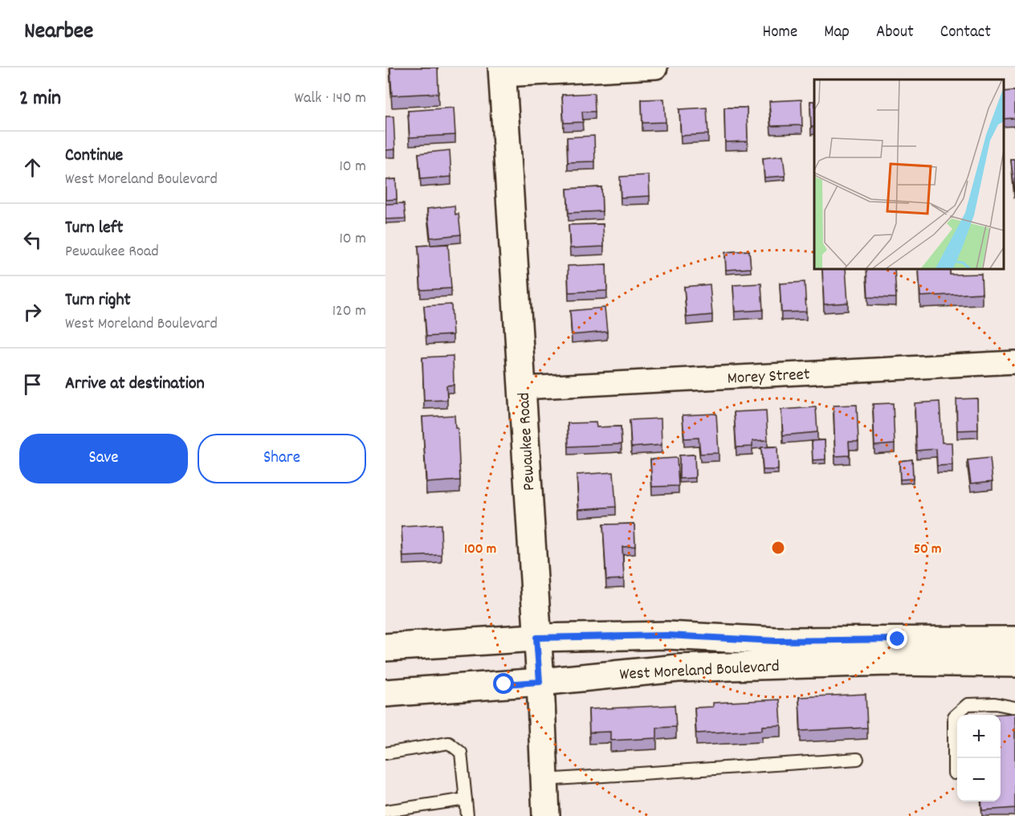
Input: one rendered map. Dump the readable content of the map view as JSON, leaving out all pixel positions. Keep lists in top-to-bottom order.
{
  "streets": {
    "street": ["Morey Street", "Pewaukee Road", "West Moreland Boulevard"]
  },
  "crossings": [
    ["Morey Street", "Pewaukee Road"],
    ["Pewaukee Road", "West Moreland Boulevard"]
  ],
  "page": {
    "header": "Nearbee",
    "nav": [
      "Home",
      "Map",
      "About",
      "Contact"
    ],
    "heading": ["2 min", "Walk · 140 m"],
    "list": [
      ["Continue", "West Moreland Boulevard", "10 m"],
      ["Turn left", "Pewaukee Road", "10 m"],
      ["Turn right", "West Moreland Boulevard", "120 m"],
      "Arrive at destination"
    ],
    "buttons": ["Save", "Share"],
    "map_buttons": ["+", "−"]
  },
  "rings": ["50 m", "100 m"]
}
